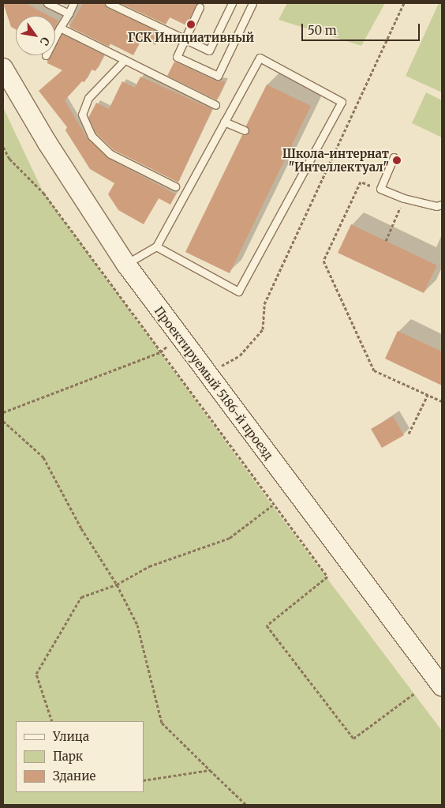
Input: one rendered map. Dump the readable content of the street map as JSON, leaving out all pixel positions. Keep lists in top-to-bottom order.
{
  "streets": {
    "street": ["Проектируемый 5186-й проезд"]
  },
  "places": ["ГСК Инициативный", "Школа-интернат \"Интеллектуал\""],
  "legend": ["Улица", "Парк", "Здание"],
  "scale_bar": "50 m",
  "north": "bottom right"
}
